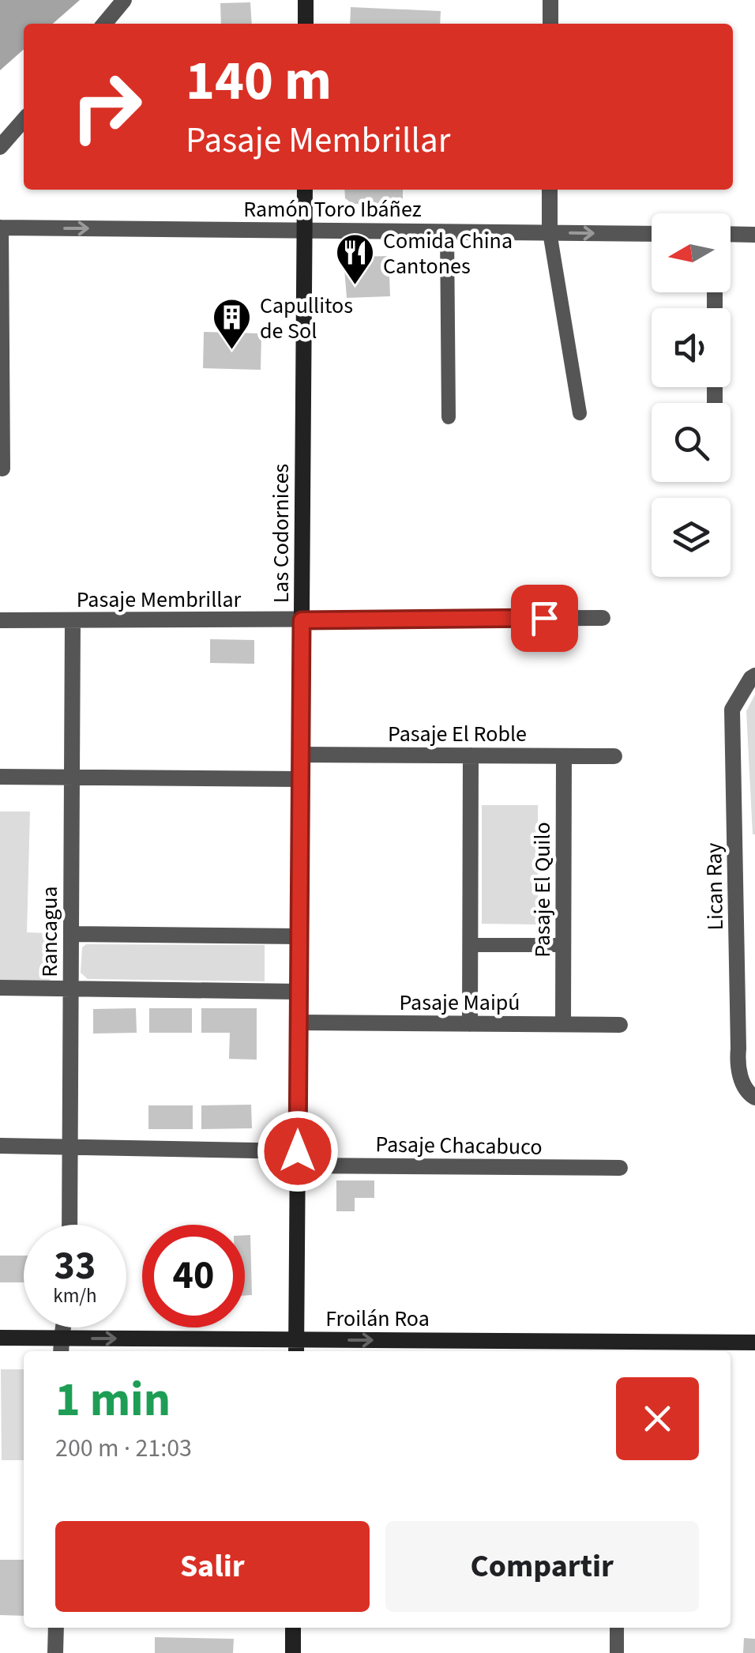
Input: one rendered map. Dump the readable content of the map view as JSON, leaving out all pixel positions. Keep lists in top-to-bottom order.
{
  "streets": {
    "street": [
      "Ramón Toro Ibáñez",
      "Las Codornices",
      "Pasaje Membrillar",
      "Pasaje El Roble",
      "Lican Ray",
      "Pasaje El Quilo",
      "Rancagua",
      "Pasaje Maipú",
      "Pasaje Chacabuco",
      "Froilán Roa"
    ]
  },
  "crossings": [
    ["Ramón Toro Ibáñez", "Las Codornices"],
    ["Las Codornices", "Pasaje Membrillar"],
    ["Las Codornices", "Pasaje El Roble"],
    ["Las Codornices", "Pasaje Maipú"],
    ["Las Codornices", "Pasaje Chacabuco"],
    ["Las Codornices", "Froilán Roa"],
    ["Pasaje Membrillar", "Rancagua"],
    ["Pasaje El Roble", "Pasaje El Quilo"],
    ["Pasaje El Quilo", "Pasaje Maipú"],
    ["Rancagua", "Pasaje Chacabuco"]
  ],
  "one_way": ["Ramón Toro Ibáñez", "Froilán Roa"],
  "places": {
    "restaurant": ["Comida China Cantones"],
    "building": ["Capullitos de Sol"]
  },
  "north": "left",
  "page": {
    "turn": ["140 m", "Pasaje Membrillar"],
    "speed": "33 km/h",
    "limit": "40",
    "heading": ["1 min", "200 m · 21:03"],
    "buttons": ["Salir", "Compartir"]
  }
}
